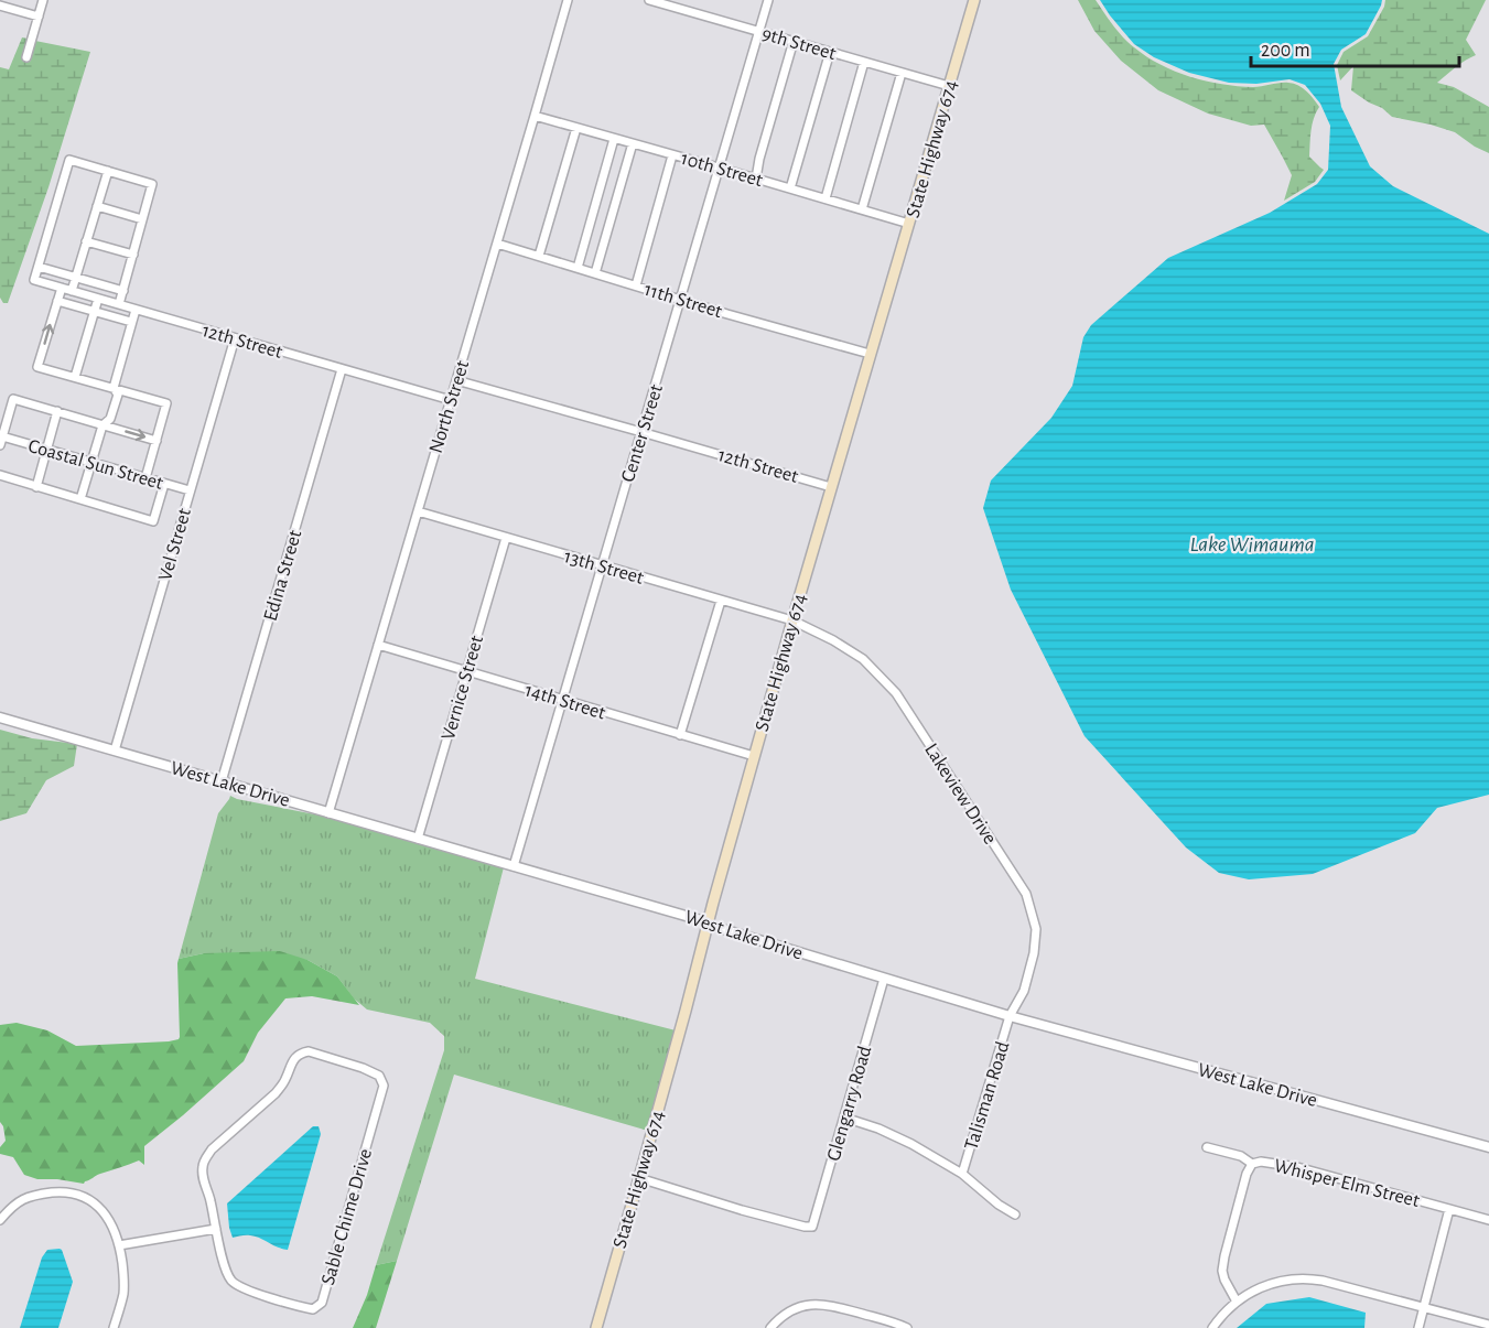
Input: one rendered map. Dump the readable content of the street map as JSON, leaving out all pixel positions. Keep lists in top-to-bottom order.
{
  "streets": {
    "main road": ["State Highway 674"],
    "street": [
      "9th Street",
      "10th Street",
      "11th Street",
      "12th Street",
      "North Street",
      "Center Street",
      "Coastal Sun Street",
      "Vel Street",
      "13th Street",
      "Edina Street",
      "Vernice Street",
      "14th Street",
      "West Lake Drive",
      "Lakeview Drive",
      "Talisman Road",
      "Glengarry Road",
      "Whisper Elm Street",
      "Sable Chime Drive"
    ]
  },
  "crossings": [
    ["9th Street", "State Highway 674"],
    ["9th Street", "Center Street"],
    ["State Highway 674", "10th Street"],
    ["State Highway 674", "11th Street"],
    ["State Highway 674", "12th Street"],
    ["State Highway 674", "13th Street"],
    ["State Highway 674", "14th Street"],
    ["State Highway 674", "West Lake Drive"],
    ["State Highway 674", "Lakeview Drive"],
    ["State Highway 674", "Glengarry Road"],
    ["10th Street", "North Street"],
    ["10th Street", "Center Street"],
    ["11th Street", "North Street"],
    ["11th Street", "Center Street"],
    ["12th Street", "North Street"],
    ["12th Street", "Center Street"],
    ["12th Street", "Vel Street"],
    ["12th Street", "Edina Street"],
    ["North Street", "13th Street"],
    ["North Street", "14th Street"],
    ["North Street", "West Lake Drive"],
    ["Center Street", "13th Street"],
    ["Center Street", "14th Street"],
    ["Center Street", "West Lake Drive"],
    ["Coastal Sun Street", "Vel Street"],
    ["Vel Street", "West Lake Drive"],
    ["13th Street", "Vernice Street"],
    ["13th Street", "Lakeview Drive"],
    ["Edina Street", "West Lake Drive"],
    ["Vernice Street", "14th Street"],
    ["Vernice Street", "West Lake Drive"],
    ["West Lake Drive", "Lakeview Drive"],
    ["West Lake Drive", "Talisman Road"],
    ["West Lake Drive", "Glengarry Road"],
    ["Lakeview Drive", "Talisman Road"]
  ],
  "water": ["Lake Wimauma"],
  "scale_bar": "200 m"
}
